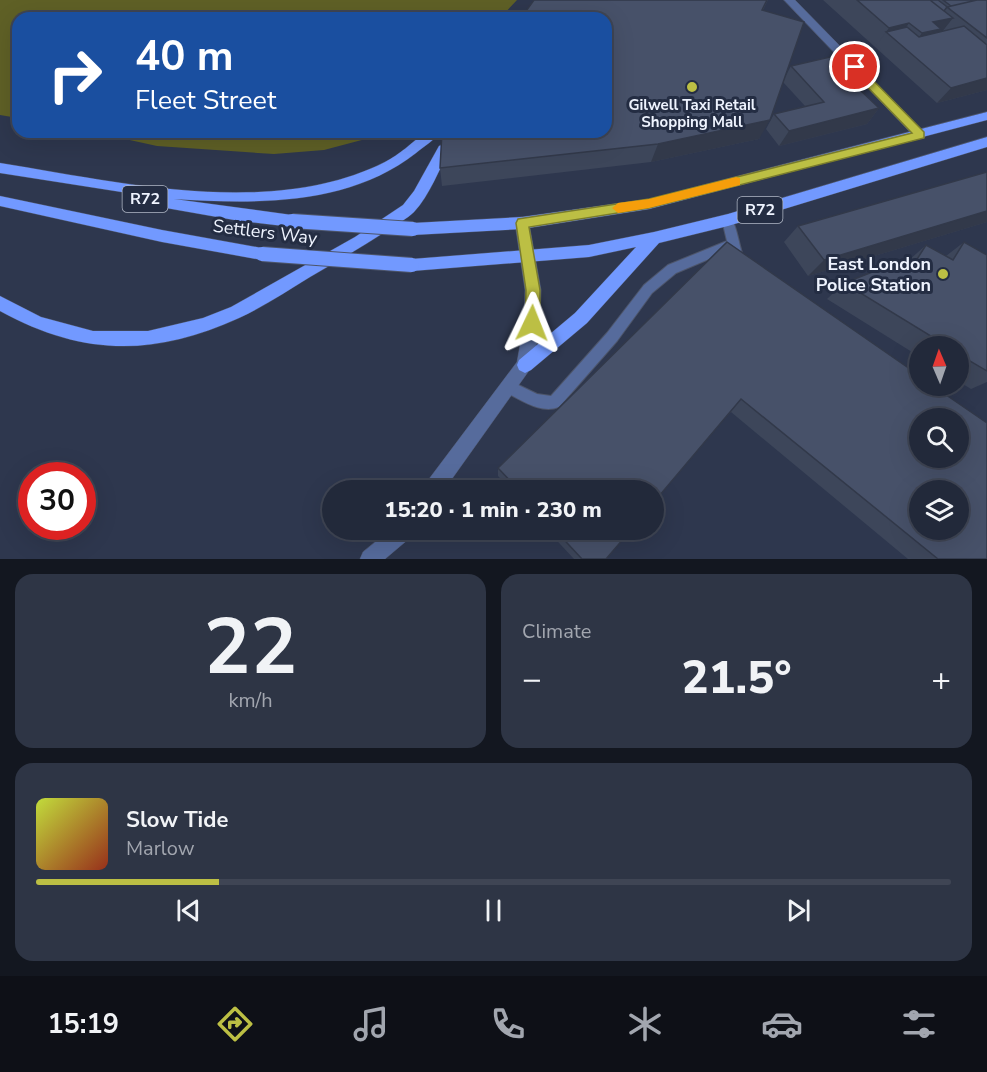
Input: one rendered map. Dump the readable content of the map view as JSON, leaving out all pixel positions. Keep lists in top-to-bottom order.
{
  "streets": {
    "main road": ["R72", "Settlers Way"]
  },
  "crossings": [
    ["R72", "Settlers Way"]
  ],
  "places": ["Gilwell Taxi Retail Shopping Mall", "East London Police Station"],
  "north": "top",
  "page": {
    "turn": ["40 m", "Fleet Street"],
    "limit": "30",
    "trip": "15:20 · 1 min · 230 m",
    "tile": [
      ["22", "km/h"],
      "Climate"
    ],
    "heat": ["−", "21.5°", "+"],
    "song": ["Slow Tide", "Marlow"],
    "tabs": "15:19"
  }
}
